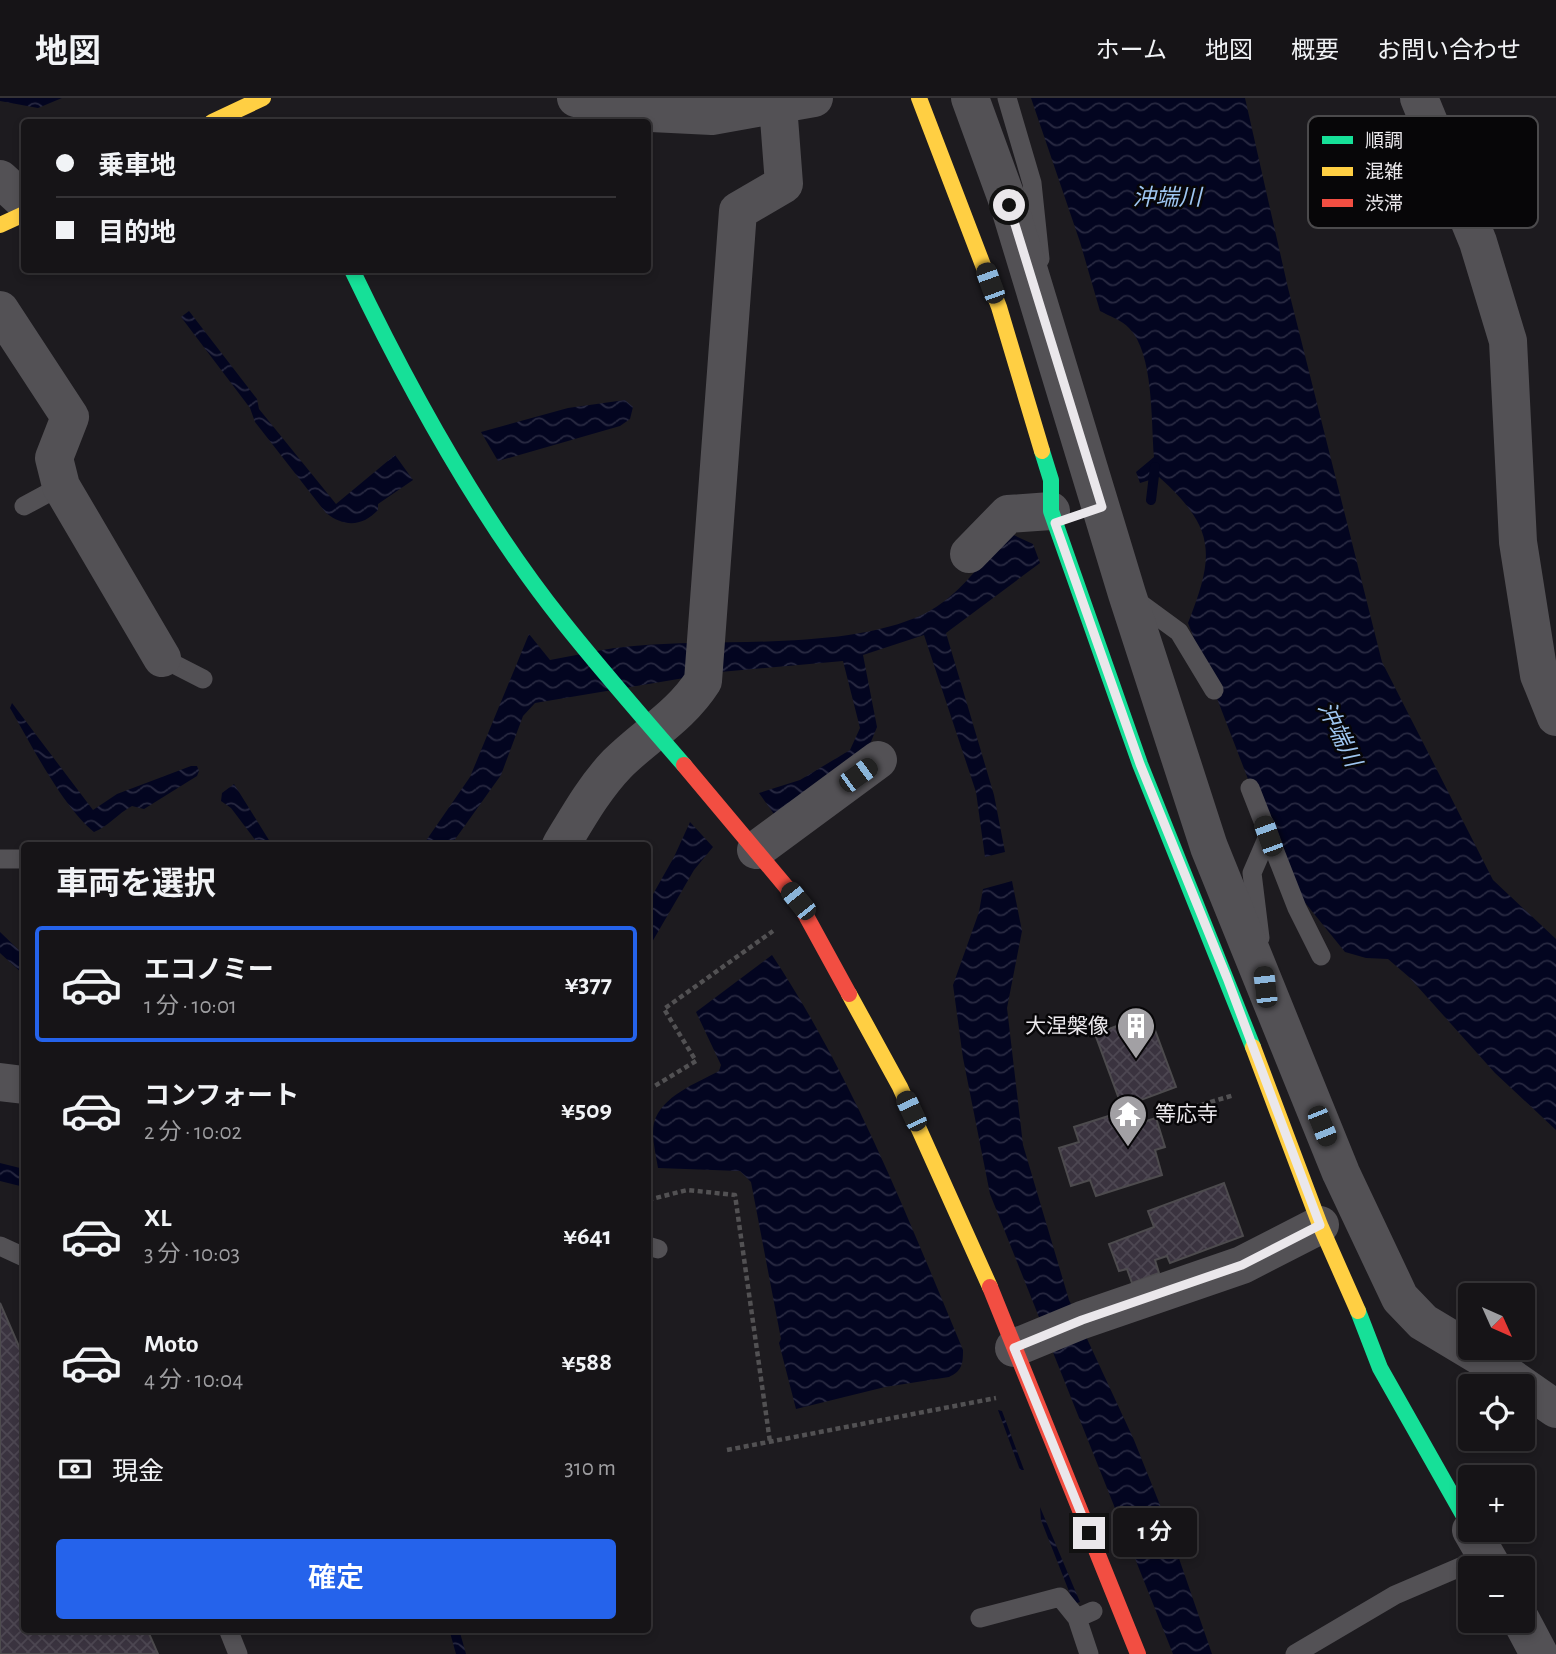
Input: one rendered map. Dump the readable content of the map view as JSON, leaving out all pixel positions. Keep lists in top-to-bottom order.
{
  "water": ["沖端川"],
  "places": {
    "building": ["大涅槃像"],
    "temple": ["等応寺"]
  },
  "legend": ["順調", "混雑", "渋滞"],
  "north": "bottom right",
  "page": {
    "header": "地図",
    "nav": [
      "ホーム",
      "地図",
      "概要",
      "お問い合わせ"
    ],
    "banner": ["乗車地", "目的地"],
    "heading": "車両を選択",
    "list": [
      {
        "name": "エコノミー",
        "note": "1 分 · 10:01",
        "value": "¥377"
      },
      {
        "name": "コンフォート",
        "note": "2 分 · 10:02",
        "value": "¥509"
      },
      {
        "name": "XL",
        "note": "3 分 · 10:03",
        "value": "¥641"
      },
      {
        "name": "Moto",
        "note": "4 分 · 10:04",
        "value": "¥588"
      }
    ],
    "map_buttons": ["+", "−"],
    "pay": ["現金", "310 m"],
    "bubble": "1 分",
    "buttons": "確定"
  }
}
